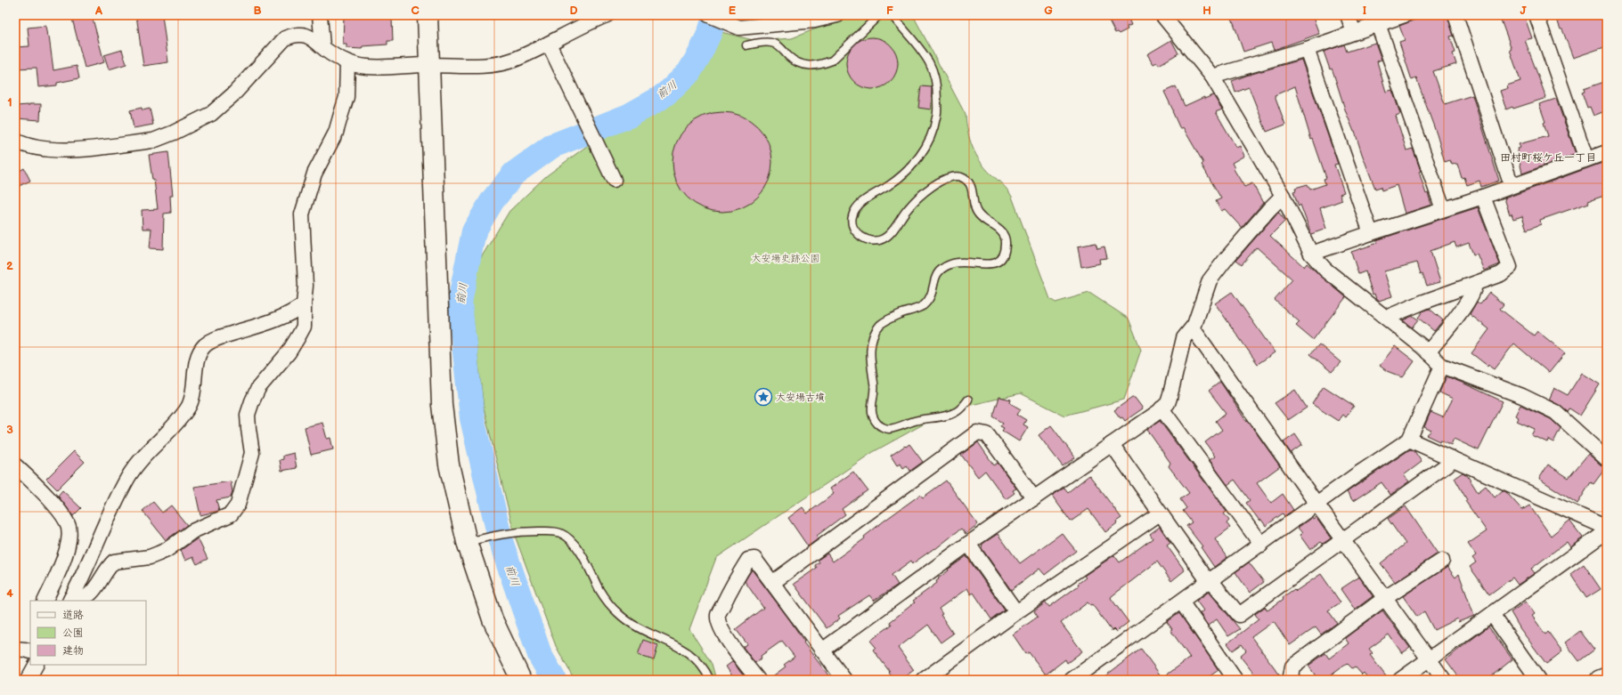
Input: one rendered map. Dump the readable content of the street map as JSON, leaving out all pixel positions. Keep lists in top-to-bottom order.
{
  "districts": ["田村町桜ケ丘一丁目"],
  "water": ["前川"],
  "parks": ["大安場史跡公園"],
  "places": {
    "place": ["大安場古墳"]
  },
  "legend": ["道路", "公園", "建物"],
  "grid": {
    "columns": [
      "A",
      "B",
      "C",
      "D",
      "E",
      "F",
      "G",
      "H",
      "I",
      "J"
    ],
    "rows": [
      "1",
      "2",
      "3",
      "4"
    ]
  }
}
